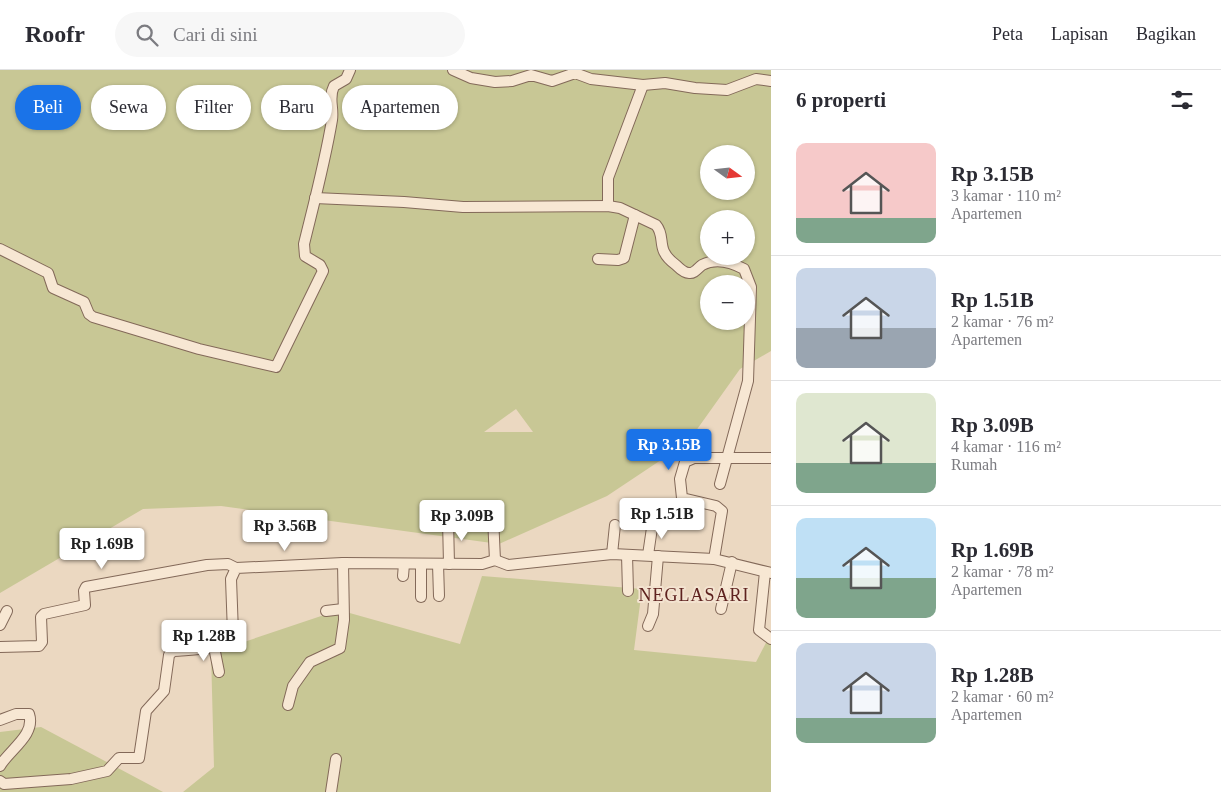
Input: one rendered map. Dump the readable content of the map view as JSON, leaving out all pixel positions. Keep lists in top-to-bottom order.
{
  "districts": ["NEGLASARI"],
  "north": "right",
  "page": {
    "header": "Roofr",
    "search": "Cari di sini",
    "nav": ["Peta", "Lapisan", "Bagikan"],
    "heading": "6 properti",
    "chip": [
      "Beli",
      "Sewa",
      "Filter",
      "Baru",
      "Apartemen"
    ],
    "list": [
      {
        "name": "Rp 3.15B",
        "note": "3 kamar · 110 m² · Apartemen"
      },
      {
        "name": "Rp 1.51B",
        "note": "2 kamar · 76 m² · Apartemen"
      },
      {
        "name": "Rp 3.09B",
        "note": "4 kamar · 116 m² · Rumah"
      },
      {
        "name": "Rp 1.69B",
        "note": "2 kamar · 78 m² · Apartemen"
      },
      {
        "name": "Rp 1.28B",
        "note": "2 kamar · 60 m² · Apartemen"
      }
    ],
    "map_buttons": ["+", "−"],
    "price": [
      "Rp 3.15B",
      "Rp 1.51B",
      "Rp 3.09B",
      "Rp 3.56B",
      "Rp 1.69B",
      "Rp 1.28B"
    ]
  }
}
